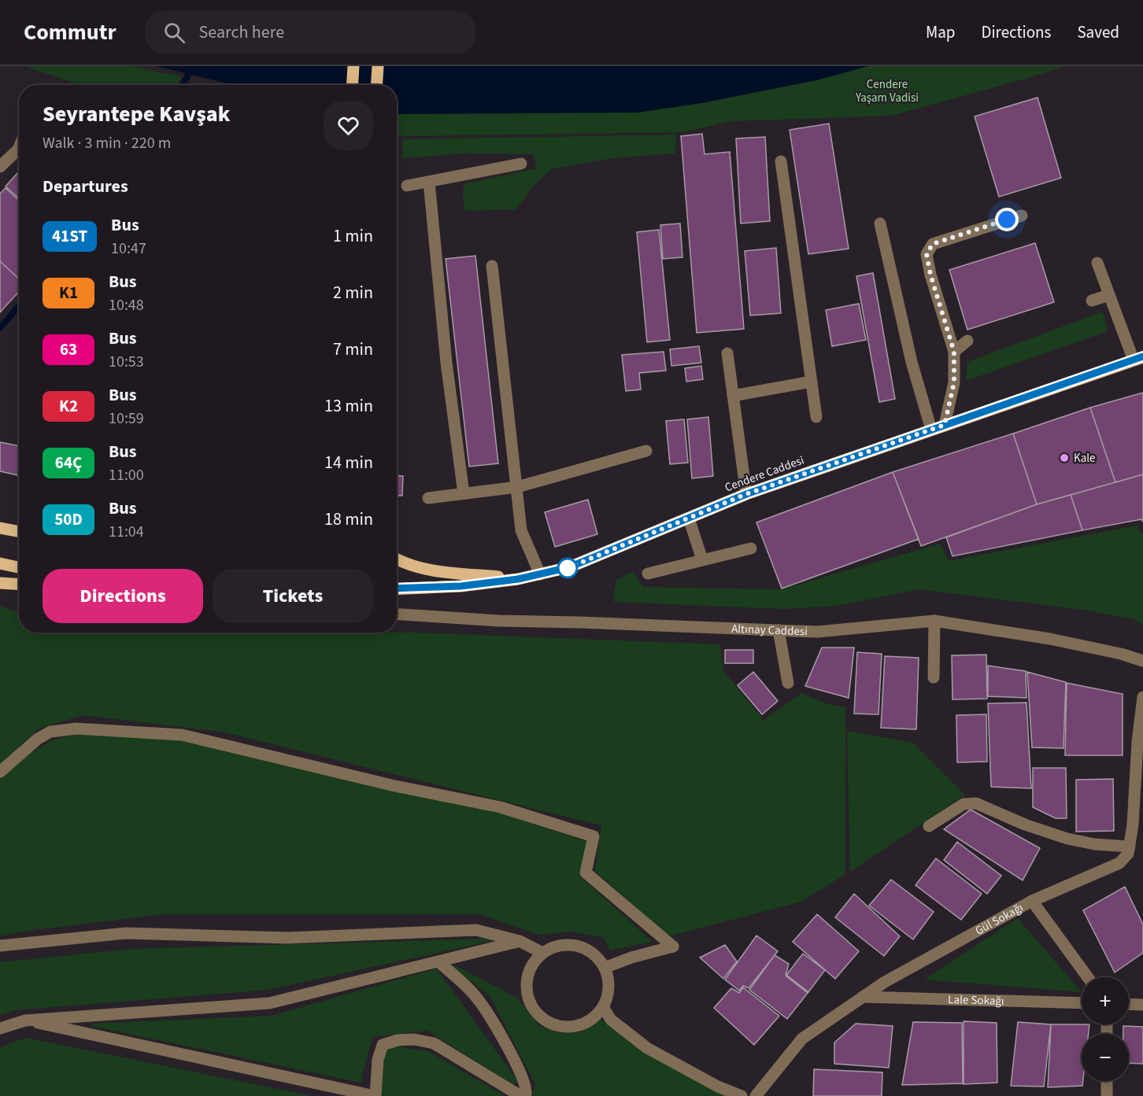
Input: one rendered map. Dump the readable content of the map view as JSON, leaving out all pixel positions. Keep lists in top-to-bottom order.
{
  "streets": {
    "main road": ["Cendere Caddesi"],
    "street": ["Altınay Caddesi", "Gül Sokağı", "Lale Sokağı"]
  },
  "crossings": [
    ["Gül Sokağı", "Lale Sokağı"]
  ],
  "parks": ["Cendere Yaşam Vadisi"],
  "places": ["Kale"],
  "lines": ["bus line 41ST"],
  "page": {
    "header": "Commutr",
    "search": "Search here",
    "nav": ["Map", "Directions", "Saved"],
    "heading": [
      ["Seyrantepe Kavşak", "Walk · 3 min · 220 m"],
      "Departures"
    ],
    "list": [
      {
        "mark": "41ST",
        "name": "Bus",
        "note": "10:47",
        "value": "1 min"
      },
      {
        "mark": "K1",
        "name": "Bus",
        "note": "10:48",
        "value": "2 min"
      },
      {
        "mark": "63",
        "name": "Bus",
        "note": "10:53",
        "value": "7 min"
      },
      {
        "mark": "K2",
        "name": "Bus",
        "note": "10:59",
        "value": "13 min"
      },
      {
        "mark": "64Ç",
        "name": "Bus",
        "note": "11:00",
        "value": "14 min"
      },
      {
        "mark": "50D",
        "name": "Bus",
        "note": "11:04",
        "value": "18 min"
      }
    ],
    "buttons": ["Directions", "Tickets"],
    "map_buttons": ["+", "−"]
  }
}
